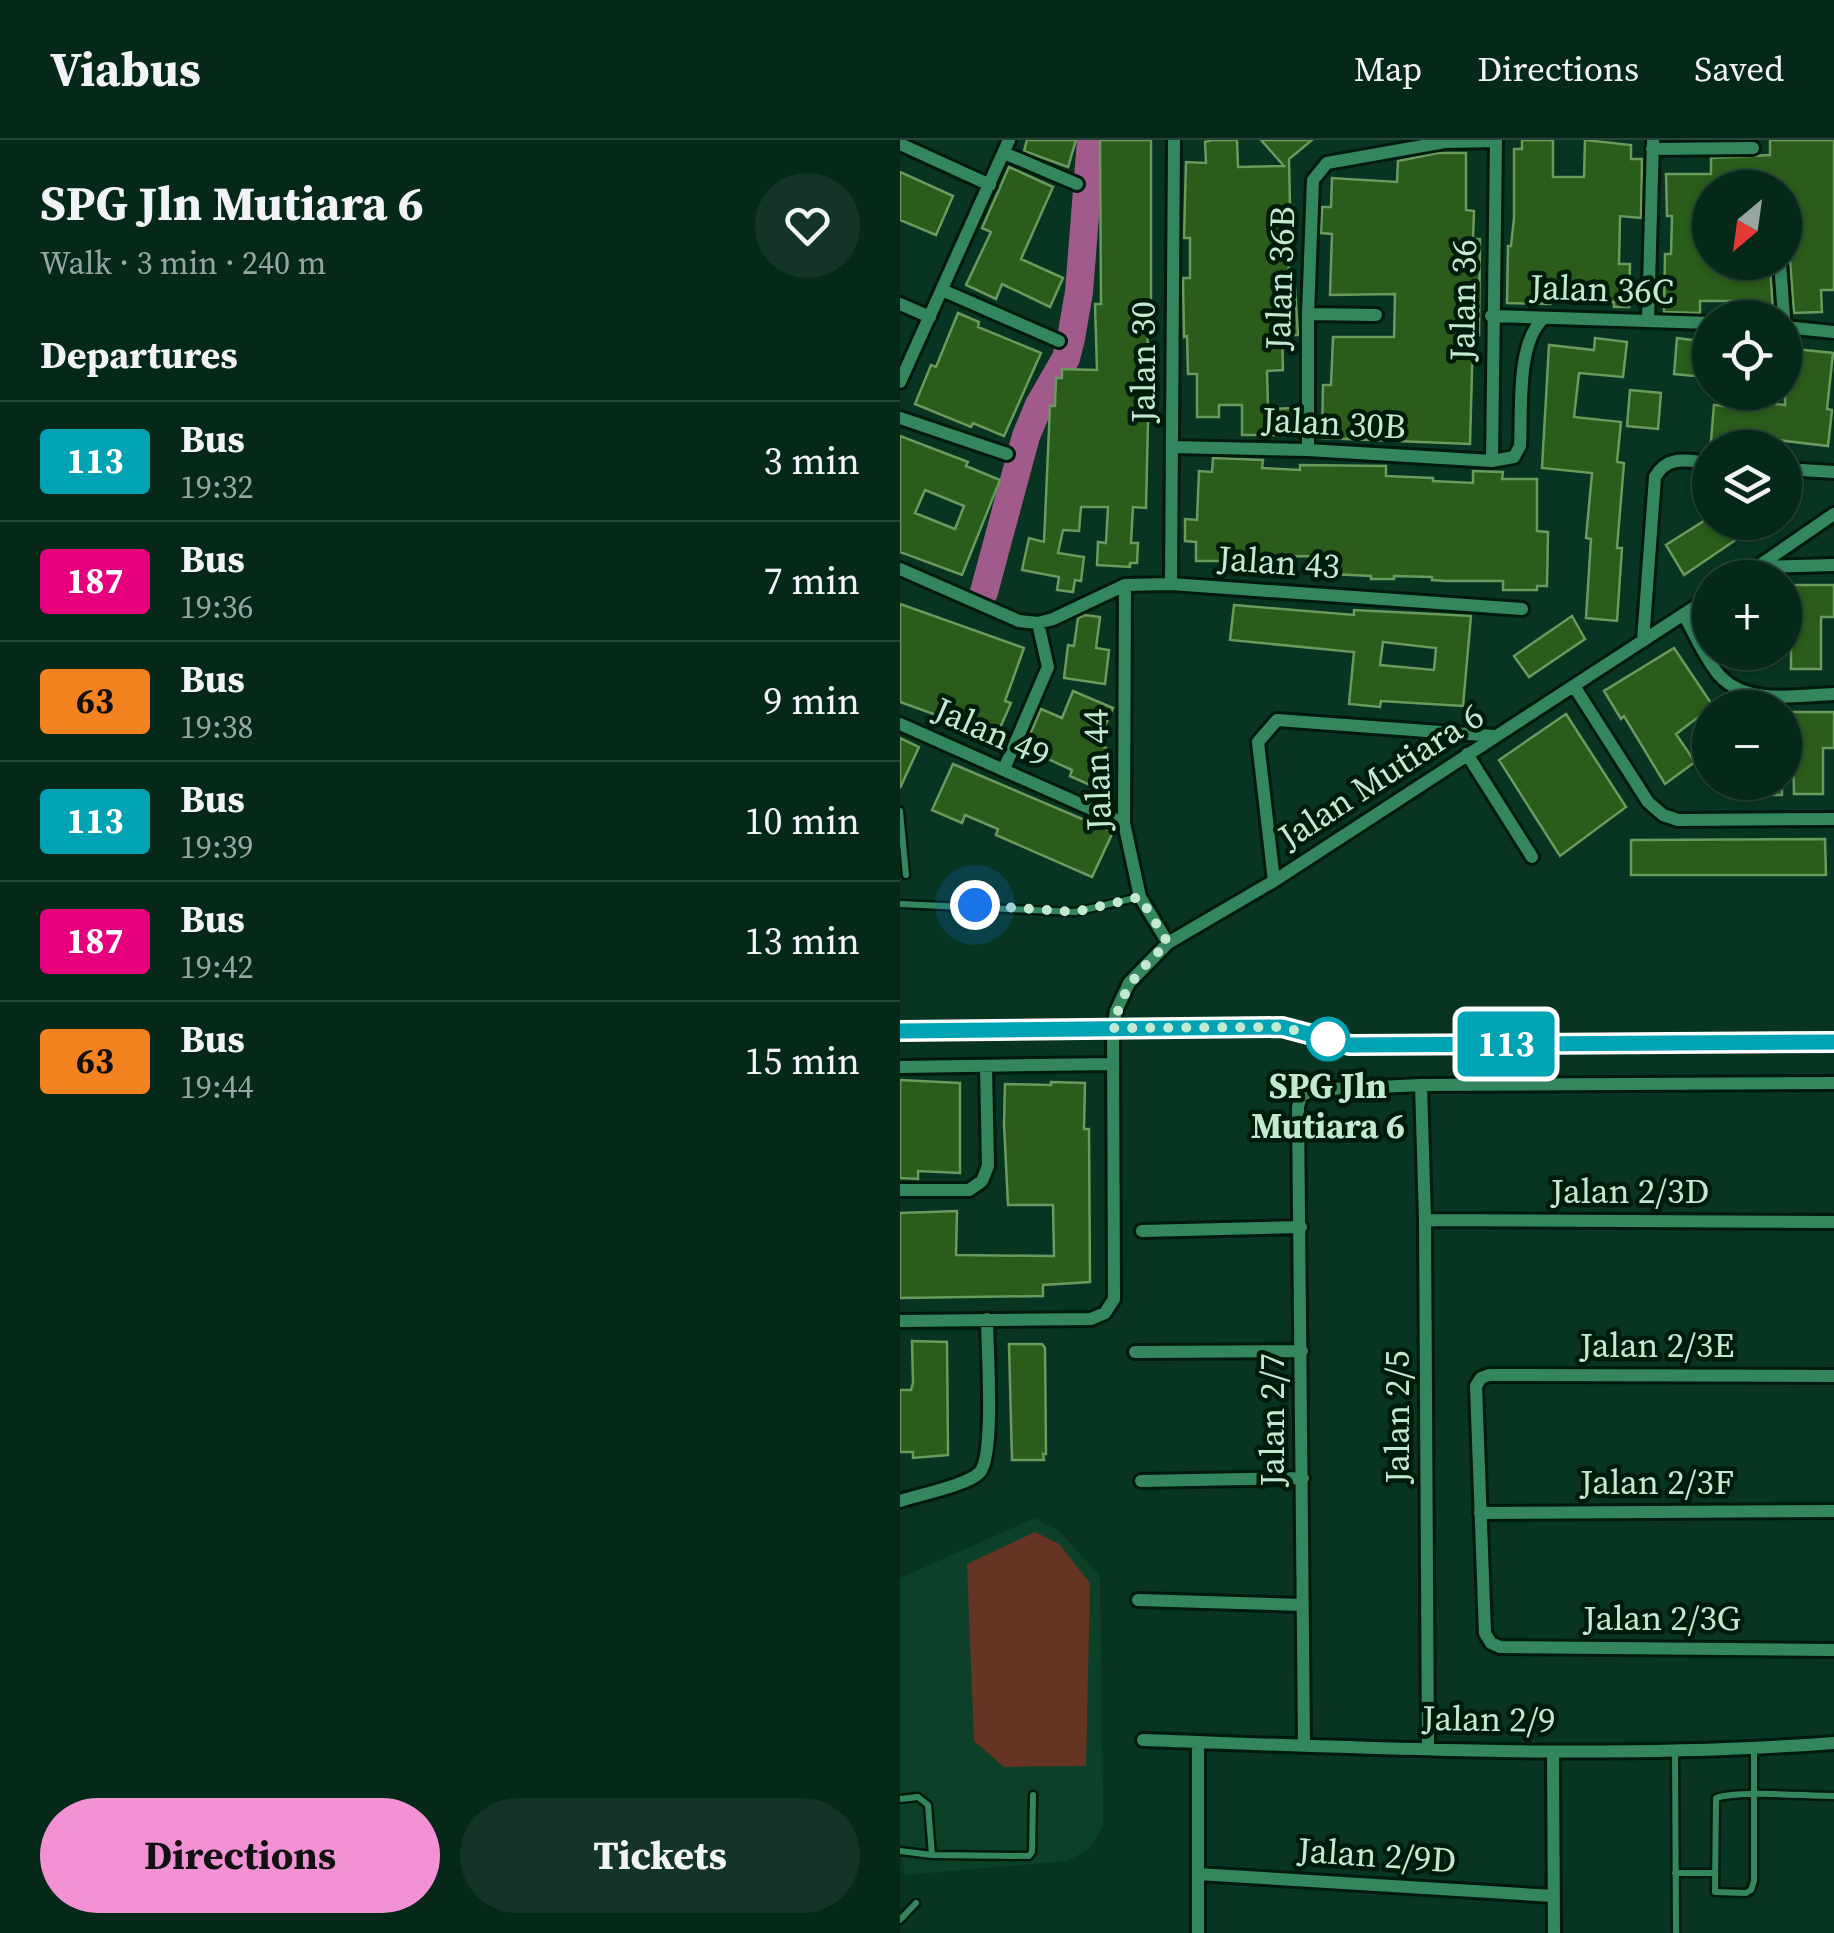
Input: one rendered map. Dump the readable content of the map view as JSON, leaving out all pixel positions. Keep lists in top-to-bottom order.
{
  "streets": {
    "street": [
      "Jalan 36B",
      "Jalan 36C",
      "Jalan 36",
      "Jalan 30",
      "Jalan 30B",
      "Jalan 43",
      "Jalan 49",
      "Jalan 44",
      "Jalan Mutiara 6",
      "Jalan 2/3D",
      "Jalan 2/3E",
      "Jalan 2/5",
      "Jalan 2/7",
      "Jalan 2/3F",
      "Jalan 2/3G",
      "Jalan 2/9",
      "Jalan 2/9D"
    ]
  },
  "crossings": [
    ["Jalan 36B", "Jalan 36"],
    ["Jalan 36B", "Jalan 30B"],
    ["Jalan 36C", "Jalan 36"],
    ["Jalan 36", "Jalan 30B"],
    ["Jalan 30", "Jalan 30B"],
    ["Jalan 30", "Jalan 43"],
    ["Jalan 43", "Jalan 44"],
    ["Jalan 44", "Jalan Mutiara 6"],
    ["Jalan 2/3D", "Jalan 2/5"],
    ["Jalan 2/3E", "Jalan 2/3F"],
    ["Jalan 2/3E", "Jalan 2/3G"],
    ["Jalan 2/5", "Jalan 2/7"],
    ["Jalan 2/5", "Jalan 2/9"],
    ["Jalan 2/7", "Jalan 2/9"],
    ["Jalan 2/3F", "Jalan 2/3G"]
  ],
  "places": ["SPG Jln Mutiara 6"],
  "lines": ["bus line 113"],
  "north": "bottom left",
  "page": {
    "header": "Viabus",
    "nav": ["Map", "Directions", "Saved"],
    "heading": [
      ["SPG Jln Mutiara 6", "Walk · 3 min · 240 m"],
      "Departures"
    ],
    "on_map": "113",
    "map_buttons": ["+", "−"],
    "list": [
      {
        "mark": "113",
        "name": "Bus",
        "note": "19:32",
        "value": "3 min"
      },
      {
        "mark": "187",
        "name": "Bus",
        "note": "19:36",
        "value": "7 min"
      },
      {
        "mark": "63",
        "name": "Bus",
        "note": "19:38",
        "value": "9 min"
      },
      {
        "mark": "113",
        "name": "Bus",
        "note": "19:39",
        "value": "10 min"
      },
      {
        "mark": "187",
        "name": "Bus",
        "note": "19:42",
        "value": "13 min"
      },
      {
        "mark": "63",
        "name": "Bus",
        "note": "19:44",
        "value": "15 min"
      }
    ],
    "buttons": ["Directions", "Tickets"]
  }
}
